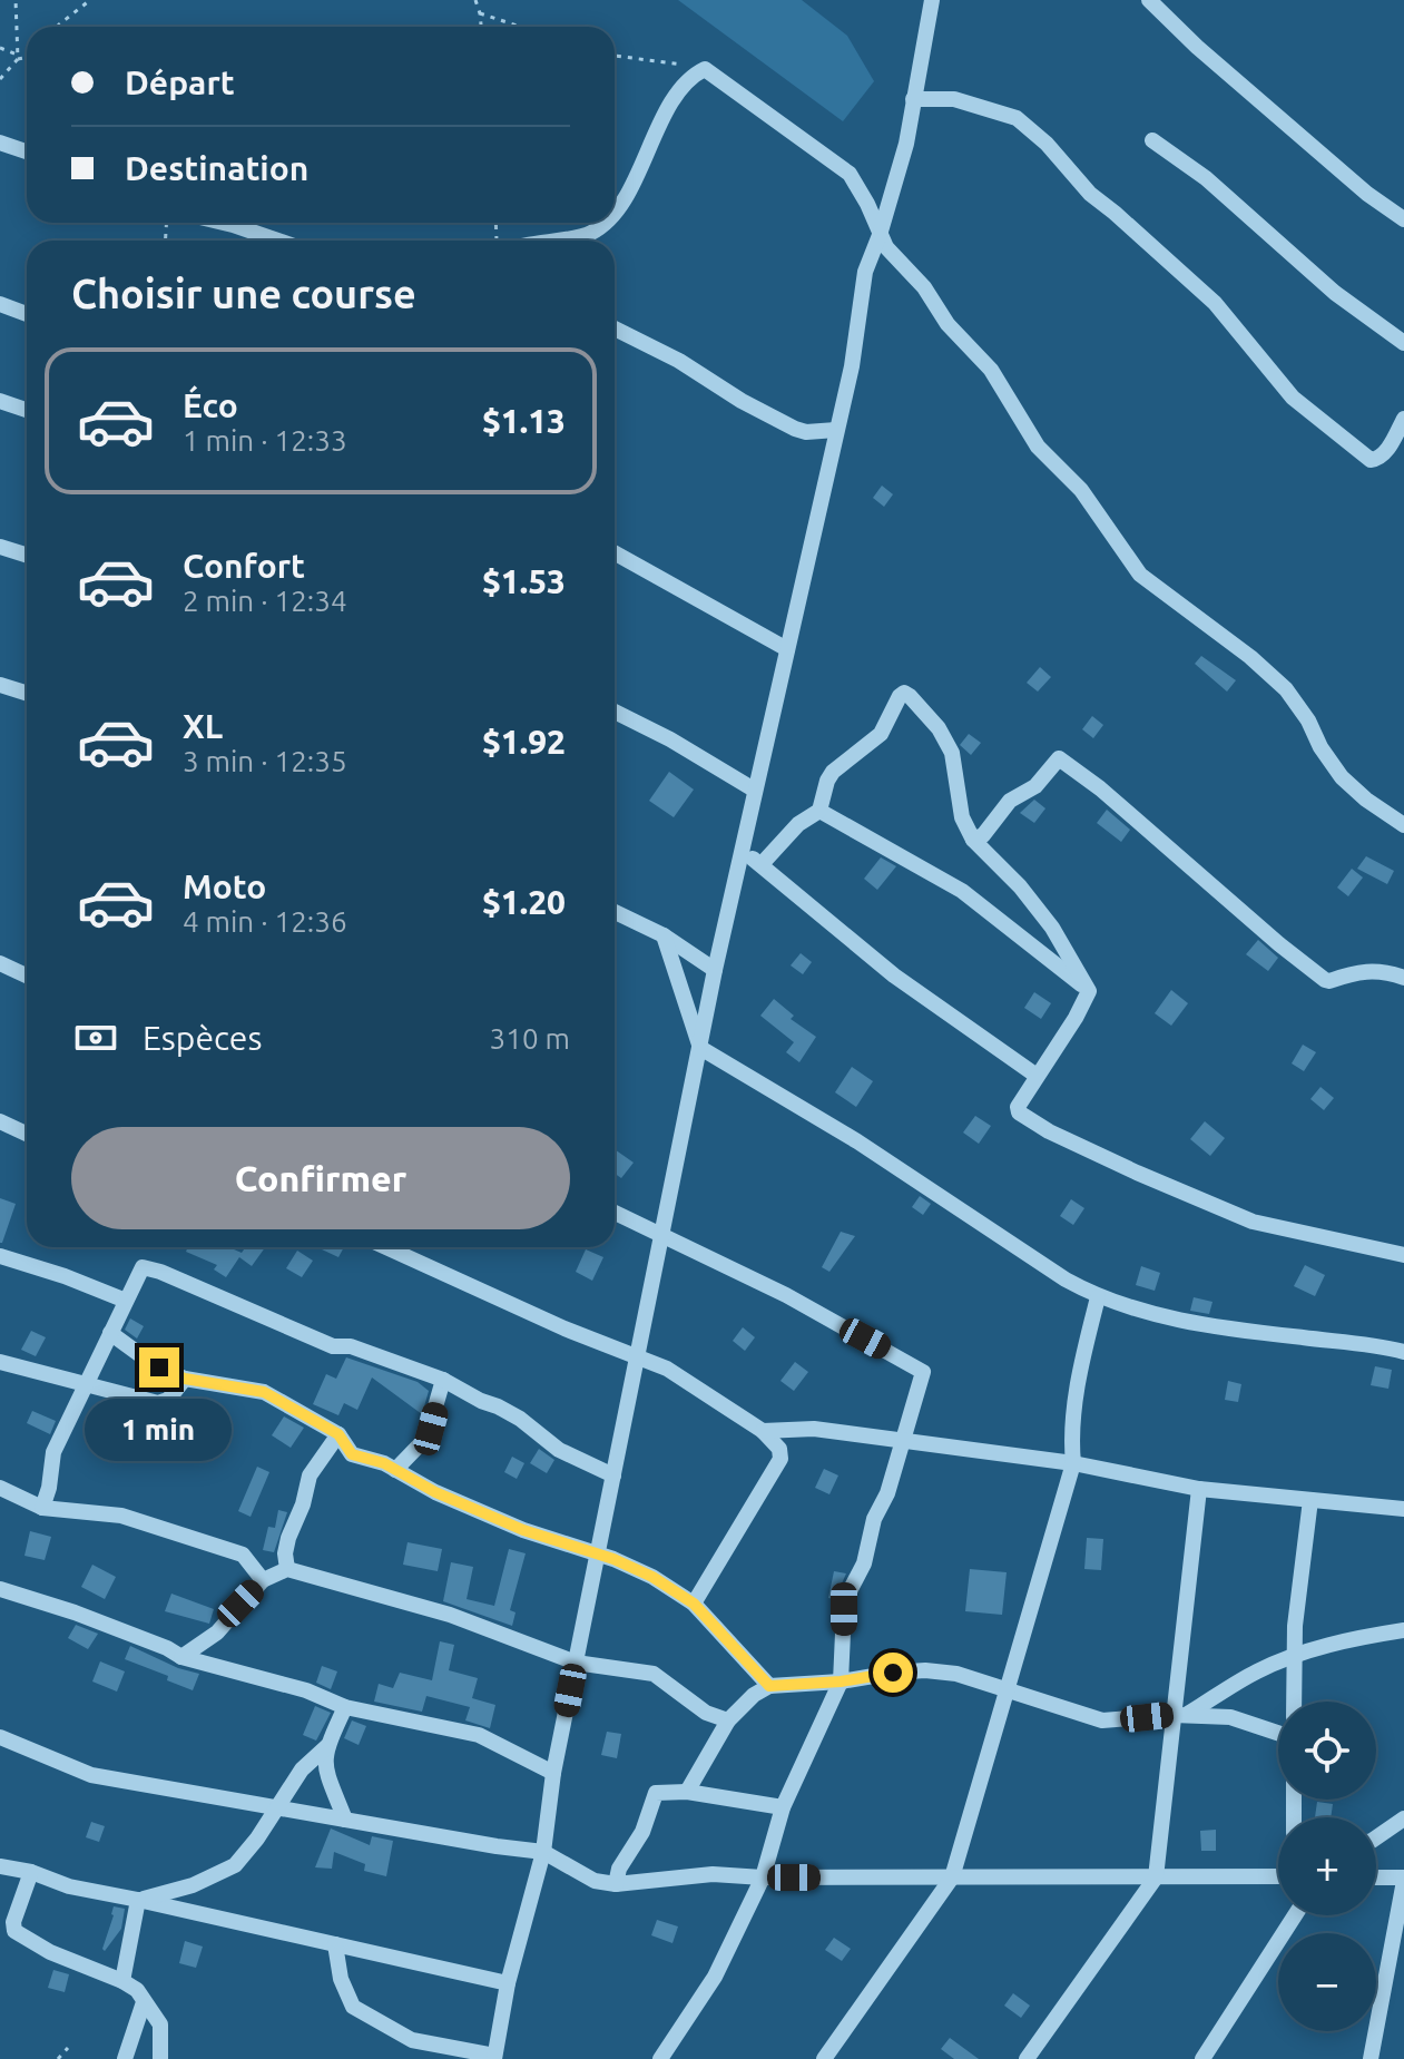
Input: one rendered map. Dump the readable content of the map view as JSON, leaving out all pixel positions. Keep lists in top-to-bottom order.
{
  "page": {
    "banner": ["Départ", "Destination"],
    "heading": "Choisir une course",
    "list": [
      {
        "name": "Éco",
        "note": "1 min · 12:33",
        "value": "$1.13"
      },
      {
        "name": "Confort",
        "note": "2 min · 12:34",
        "value": "$1.53"
      },
      {
        "name": "XL",
        "note": "3 min · 12:35",
        "value": "$1.92"
      },
      {
        "name": "Moto",
        "note": "4 min · 12:36",
        "value": "$1.20"
      }
    ],
    "pay": ["Espèces", "310 m"],
    "buttons": "Confirmer",
    "bubble": "1 min",
    "map_buttons": ["+", "−"]
  }
}
